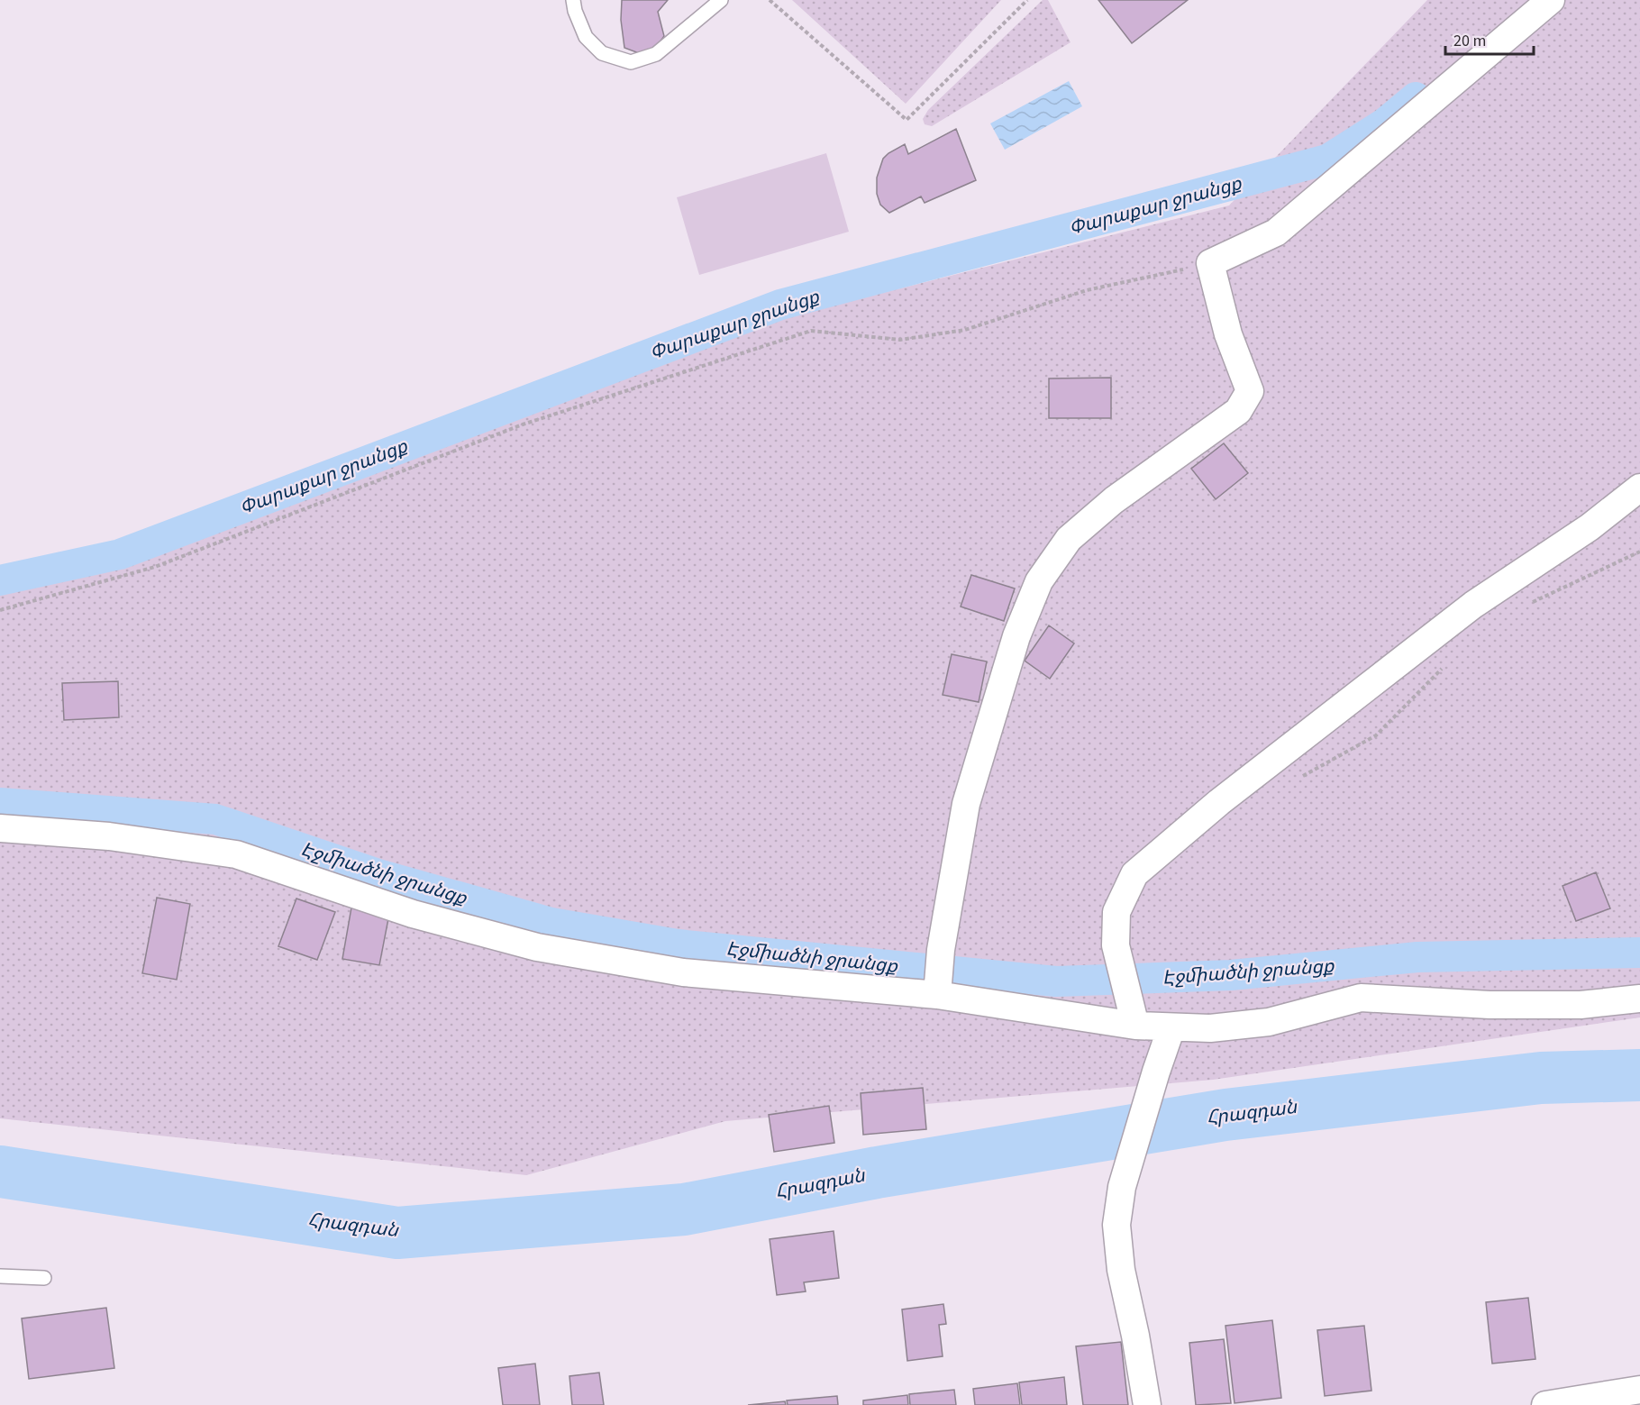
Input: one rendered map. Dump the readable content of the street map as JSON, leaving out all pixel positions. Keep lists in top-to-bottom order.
{
  "water": ["Փարաքար ջրանցք", "Էջմիածնի ջրանցք", "Հրազդան"],
  "scale_bar": "20 m"
}
